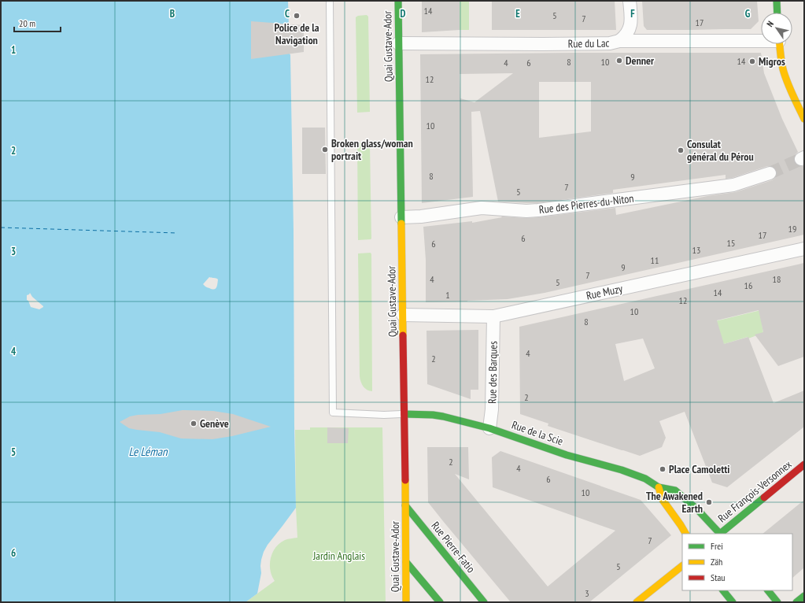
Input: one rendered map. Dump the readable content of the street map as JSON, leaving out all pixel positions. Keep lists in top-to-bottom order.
{
  "streets": {
    "main road": [
      "Quai Gustave-Ador",
      "Rue de la Scie",
      "Rue François-Versonnex",
      "Rue Pierre-Fatio"
    ],
    "street": [
      "Rue du Lac",
      "Rue des Pierres-du-Niton",
      "Rue Muzy",
      "Rue des Barques"
    ]
  },
  "crossings": [
    ["Rue du Lac", "Quai Gustave-Ador"],
    ["Quai Gustave-Ador", "Rue des Pierres-du-Niton"],
    ["Quai Gustave-Ador", "Rue Muzy"],
    ["Quai Gustave-Ador", "Rue de la Scie"],
    ["Quai Gustave-Ador", "Rue Pierre-Fatio"],
    ["Rue Muzy", "Rue des Barques"],
    ["Rue des Barques", "Rue de la Scie"]
  ],
  "water": ["Le Léman"],
  "parks": ["Jardin Anglais"],
  "places": [
    "Police de la Navigation",
    "Denner",
    "Migros",
    "Broken glass/woman portrait",
    "Consulat général du Pérou",
    "Genève",
    "Place Camoletti",
    "The Awakened Earth"
  ],
  "house_numbers": [
    "14",
    "5",
    "7",
    "17",
    "14",
    "8",
    "10",
    "4",
    "6",
    "12",
    "10",
    "8",
    "9",
    "7",
    "5",
    "19",
    "17",
    "6",
    "15",
    "6",
    "13",
    "11",
    "9",
    "7",
    "4",
    "18",
    "5",
    "16",
    "14",
    "1",
    "12",
    "10",
    "8",
    "4",
    "2",
    "2",
    "2",
    "4",
    "6",
    "10",
    "7",
    "5",
    "3"
  ],
  "legend": ["Frei", "Zäh", "Stau"],
  "scale_bar": "20 m",
  "north": "top left",
  "grid": {
    "columns": [
      "B",
      "C",
      "D",
      "E",
      "F",
      "G"
    ],
    "rows": [
      "1",
      "2",
      "3",
      "4",
      "5",
      "6"
    ]
  }
}
